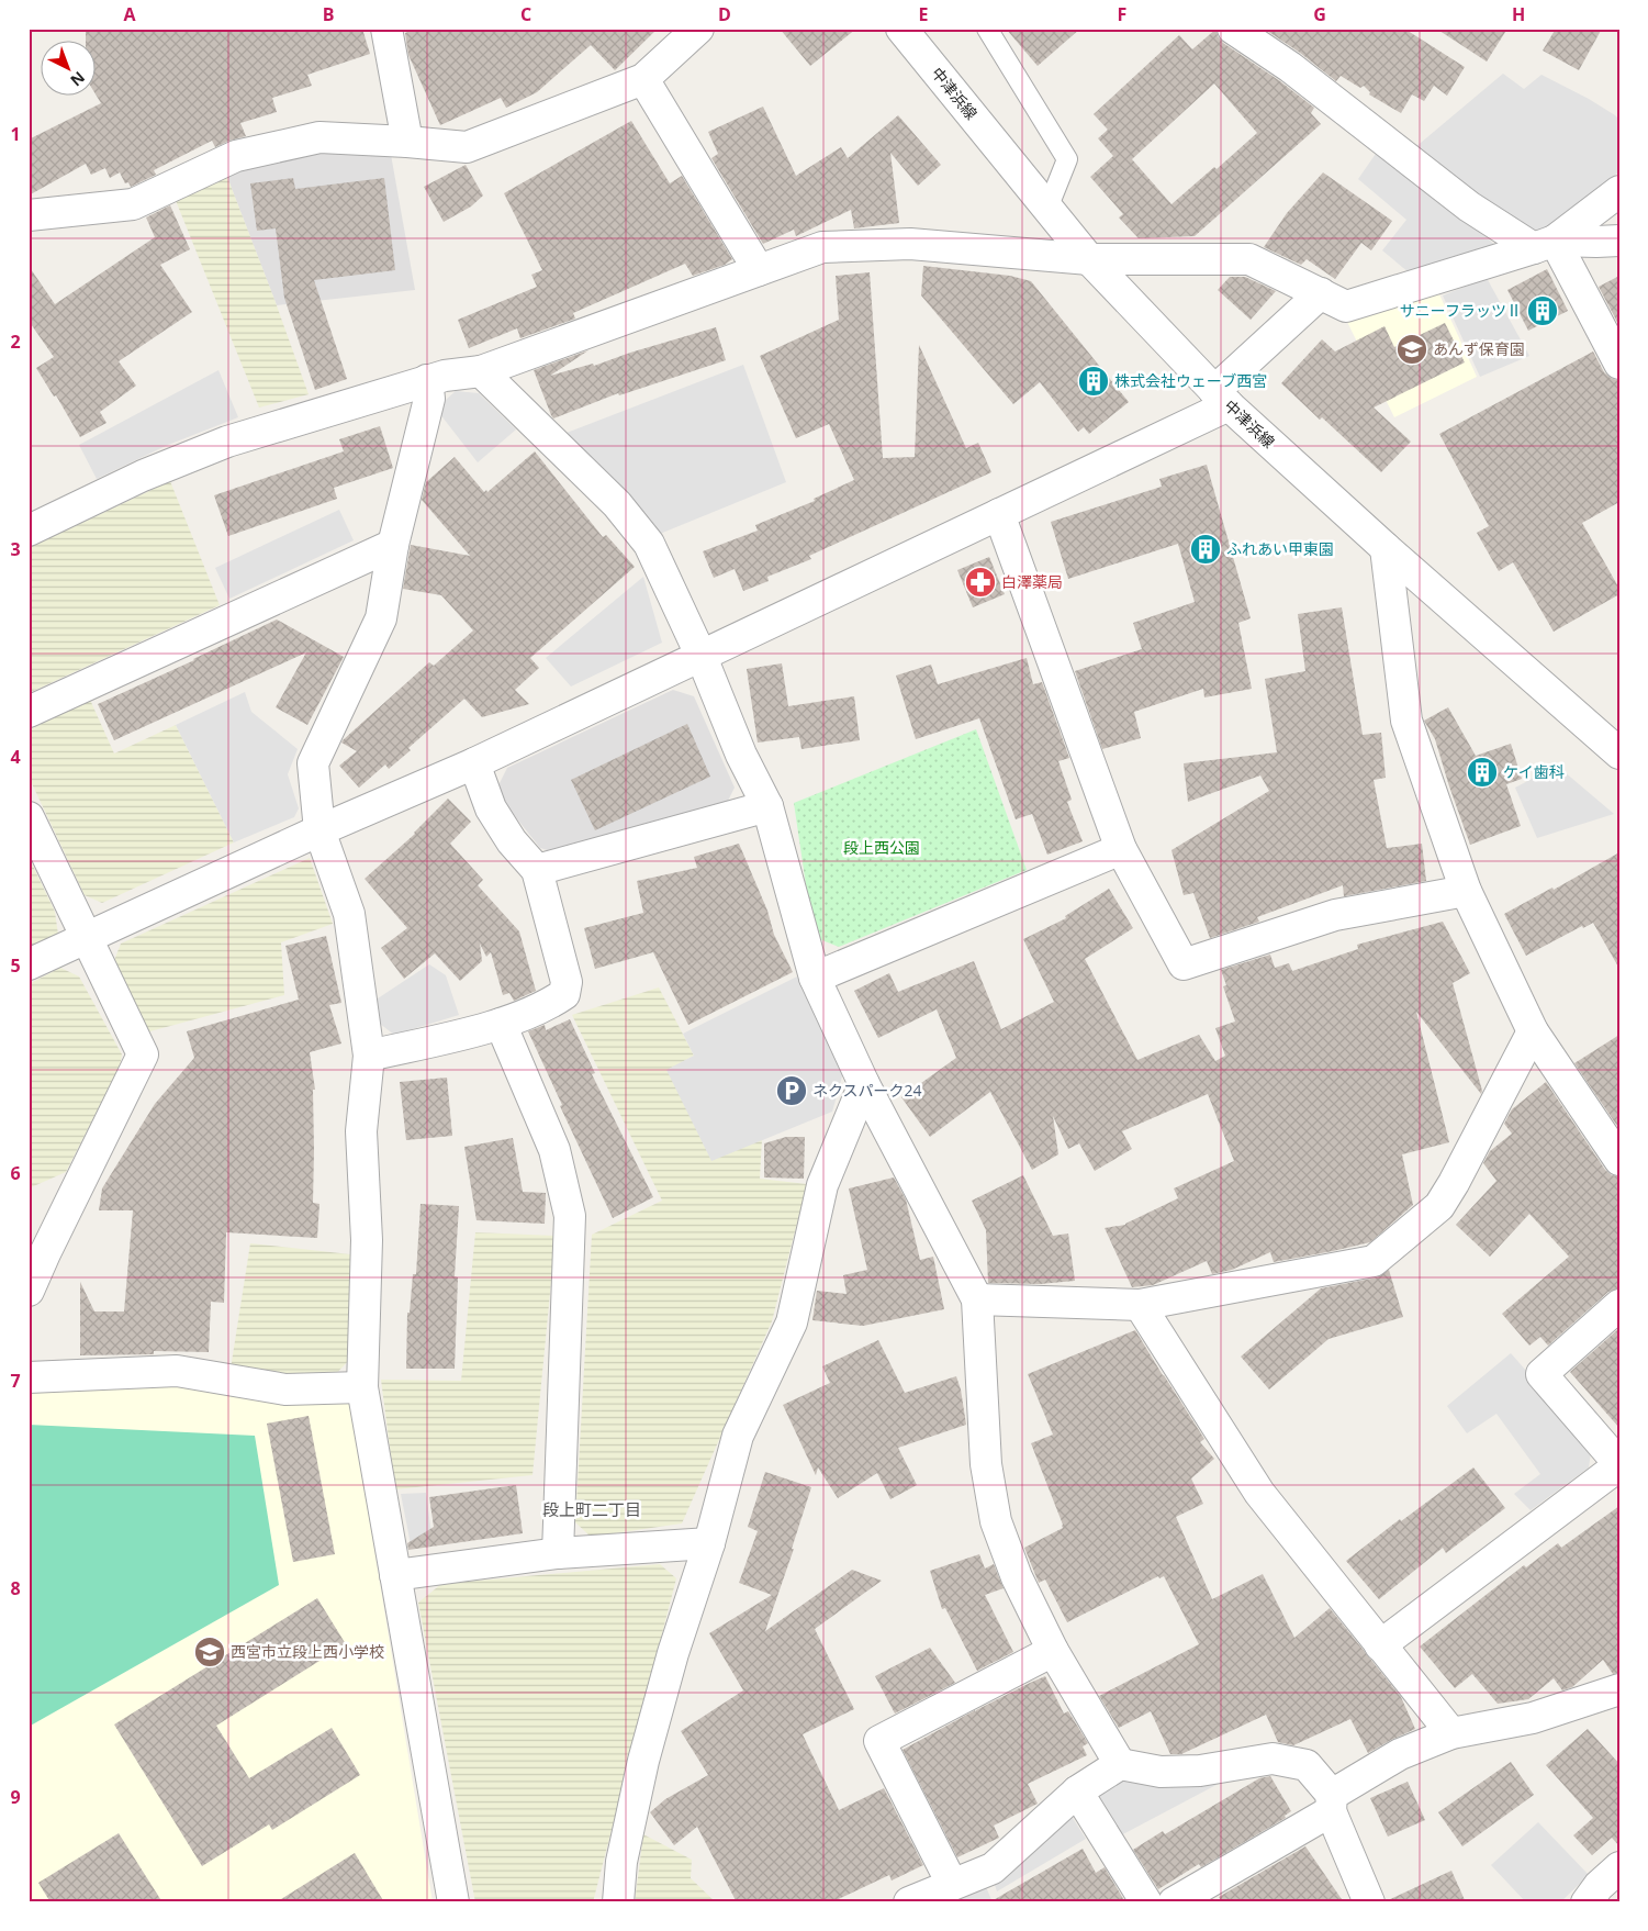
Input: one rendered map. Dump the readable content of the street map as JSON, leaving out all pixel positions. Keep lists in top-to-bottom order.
{
  "streets": {
    "street": ["中津浜線"]
  },
  "districts": ["段上町二丁目"],
  "parks": ["段上西公園"],
  "places": {
    "building": [
      "サニーフラッツⅡ",
      "株式会社ウェーブ西宮",
      "ふれあい甲東園",
      "ケイ歯科"
    ],
    "school or university": ["あんず保育園", "西宮市立段上西小学校"],
    "pharmacy": ["白澤薬局"],
    "parking": ["ネクスパーク24"]
  },
  "north": "bottom right",
  "grid": {
    "columns": [
      "A",
      "B",
      "C",
      "D",
      "E",
      "F",
      "G",
      "H"
    ],
    "rows": [
      "1",
      "2",
      "3",
      "4",
      "5",
      "6",
      "7",
      "8",
      "9"
    ]
  }
}
